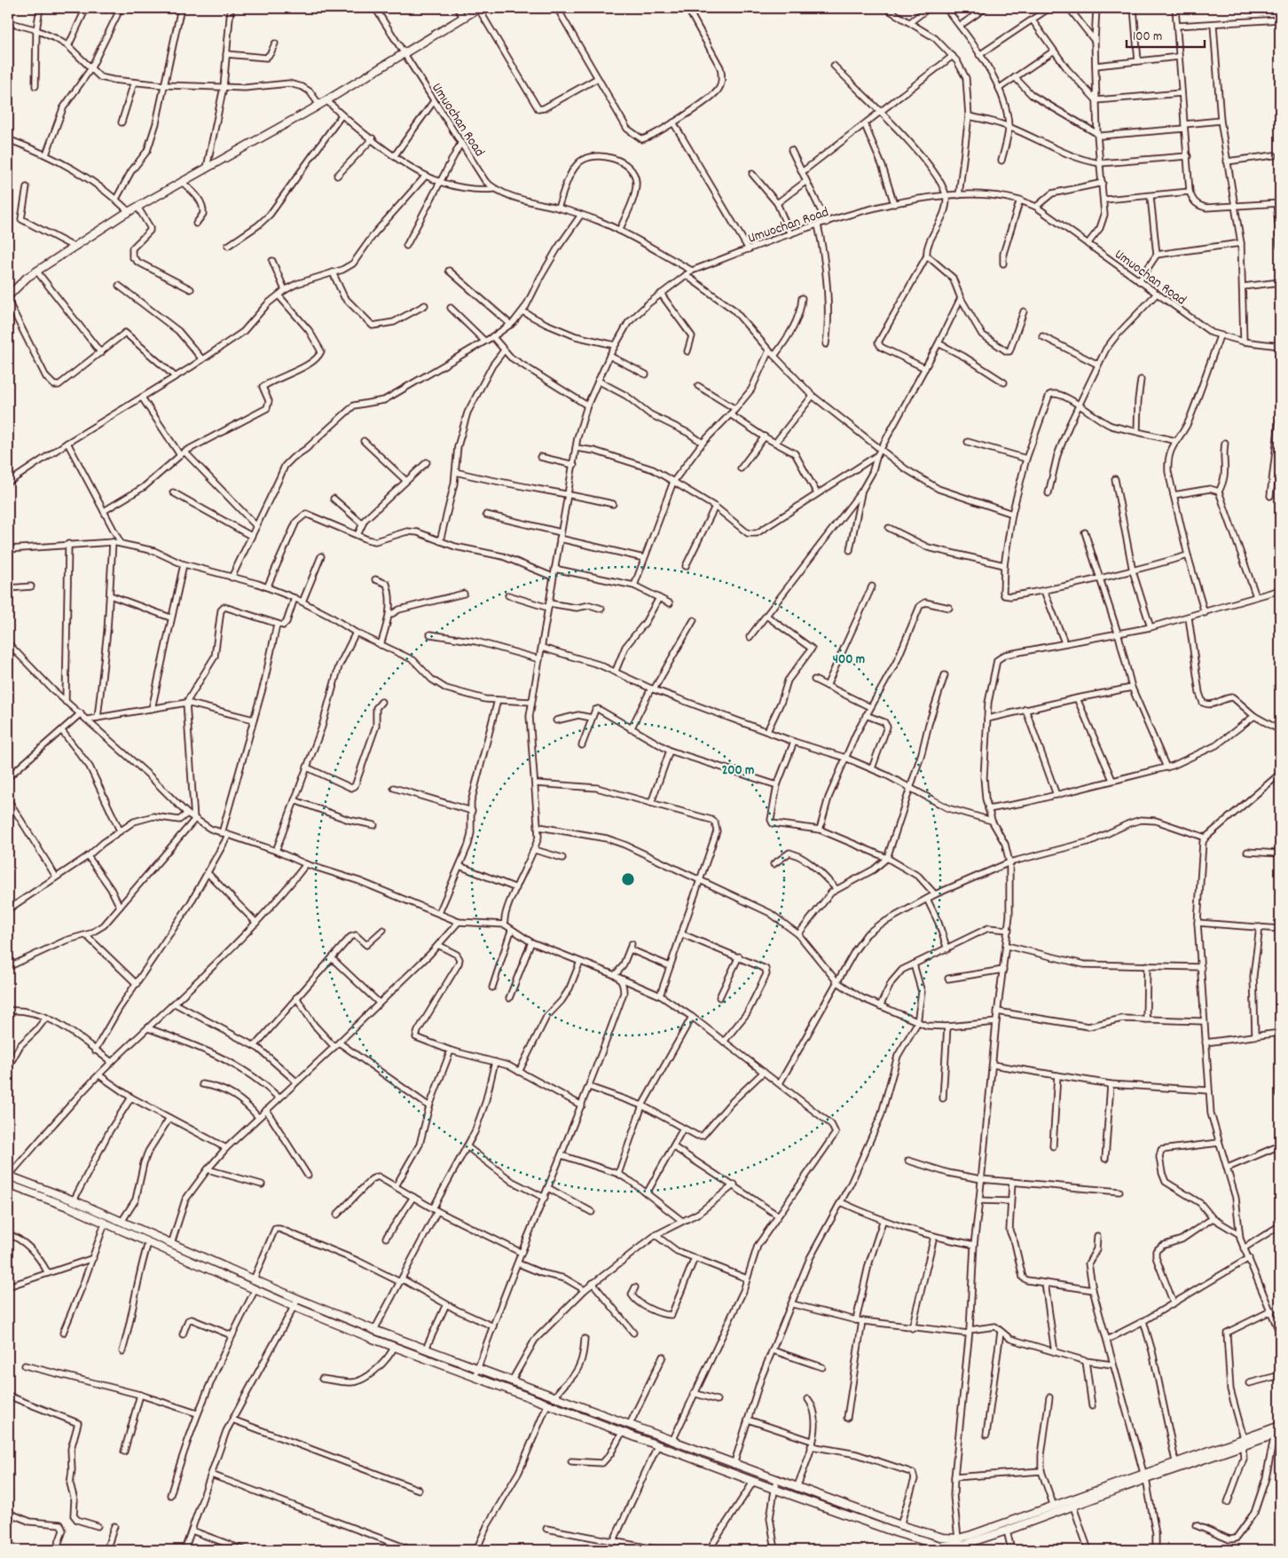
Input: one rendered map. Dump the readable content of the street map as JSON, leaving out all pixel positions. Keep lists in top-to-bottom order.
{
  "streets": {
    "street": ["Umuochan Road"]
  },
  "scale_bar": "100 m",
  "rings": ["400 m", "200 m"]
}
